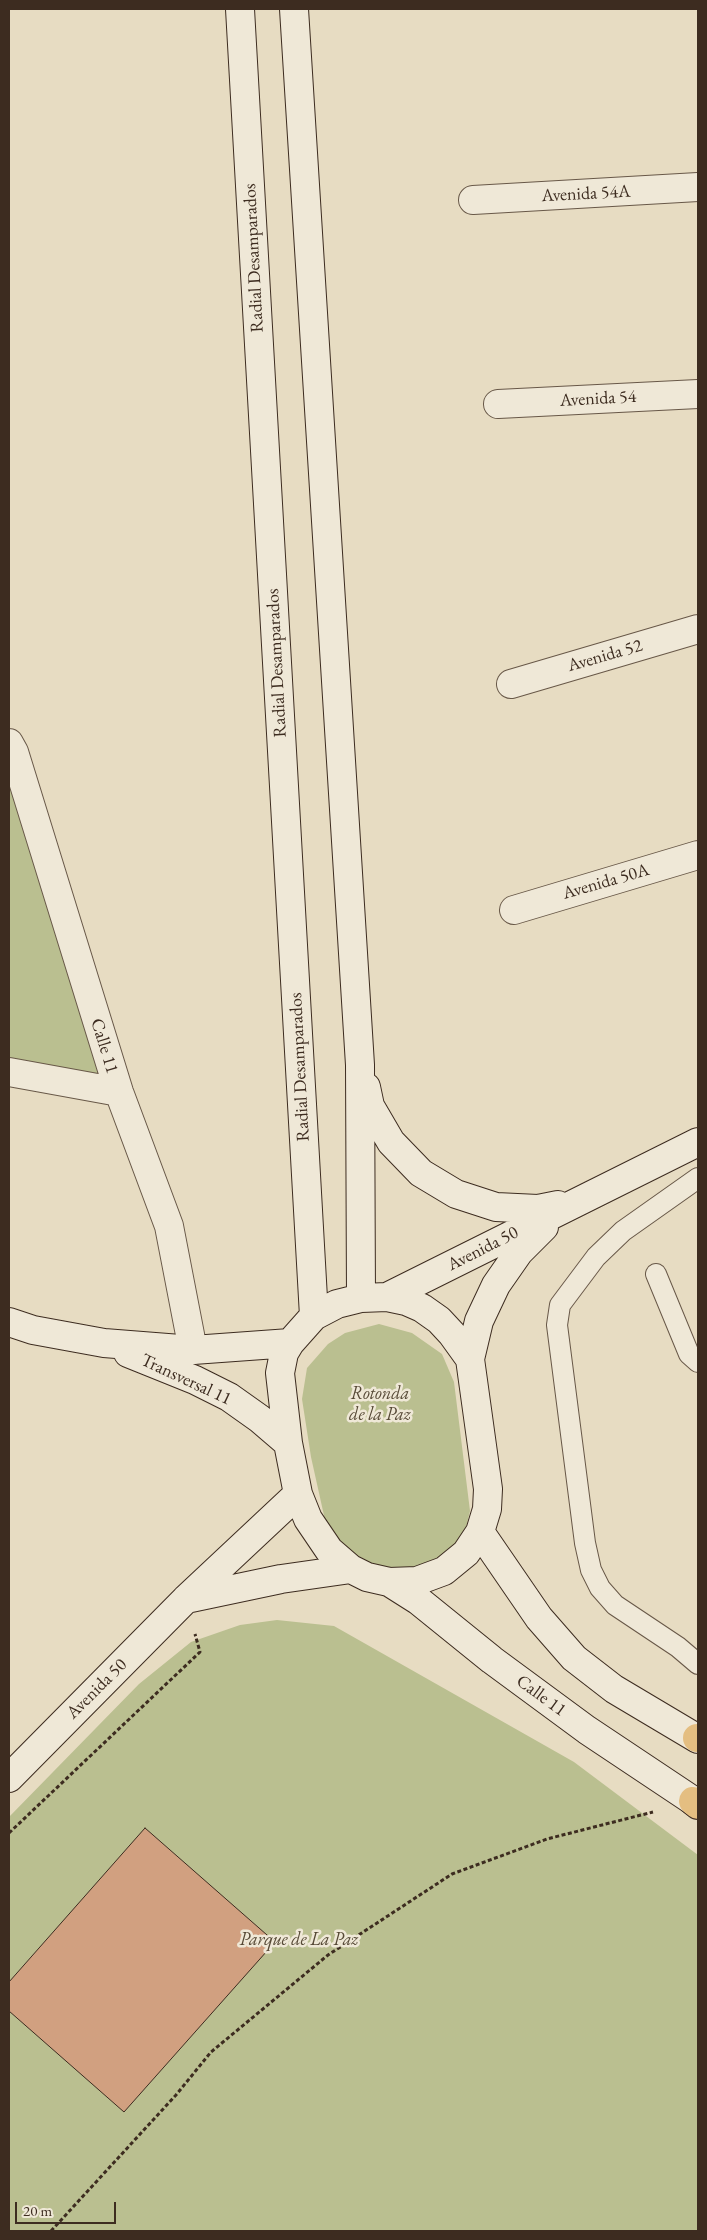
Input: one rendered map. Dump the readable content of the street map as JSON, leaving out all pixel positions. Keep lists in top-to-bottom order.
{
  "streets": {
    "main road": [
      "Avenida 54A",
      "Radial Desamparados",
      "Avenida 54",
      "Avenida 52",
      "Avenida 50A",
      "Calle 11",
      "Avenida 50",
      "Transversal 11"
    ]
  },
  "crossings": [
    ["Calle 11", "Transversal 11"]
  ],
  "parks": ["Rotonda de la Paz", "Parque de La Paz"],
  "scale_bar": "20 m"
}
